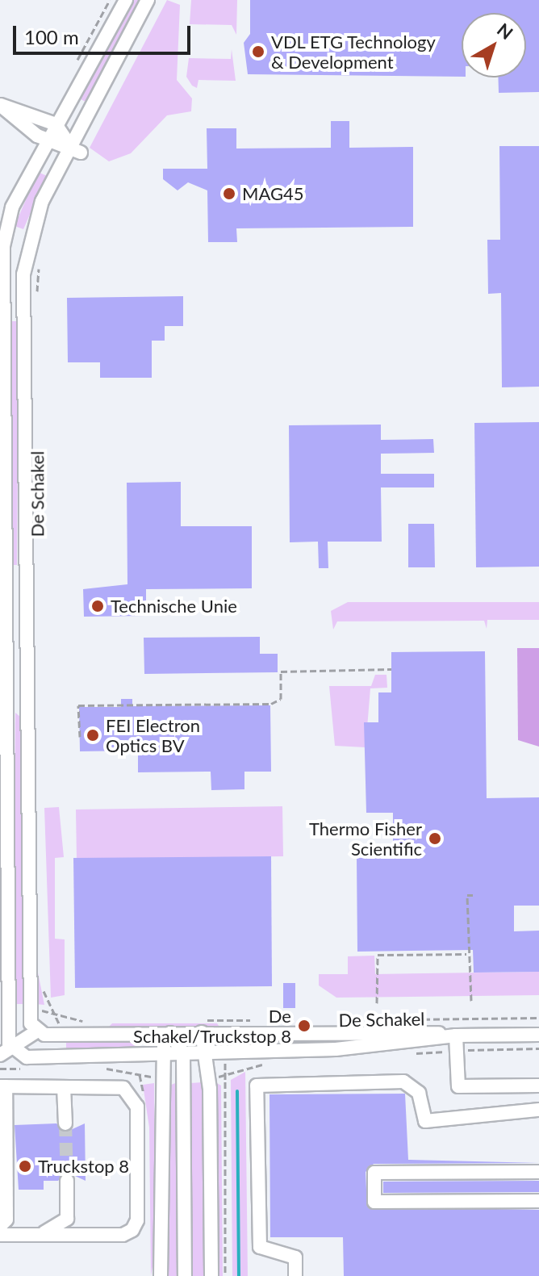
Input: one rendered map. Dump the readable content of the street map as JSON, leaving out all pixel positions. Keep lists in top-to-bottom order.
{
  "streets": {
    "street": ["De Schakel"]
  },
  "places": [
    "VDL ETG Technology & Development",
    "MAG45",
    "Technische Unie",
    "FEI Electron Optics BV",
    "Thermo Fisher Scientific",
    "De Schakel/Truckstop 8",
    "Truckstop 8"
  ],
  "scale_bar": "100 m",
  "north": "top right"
}
